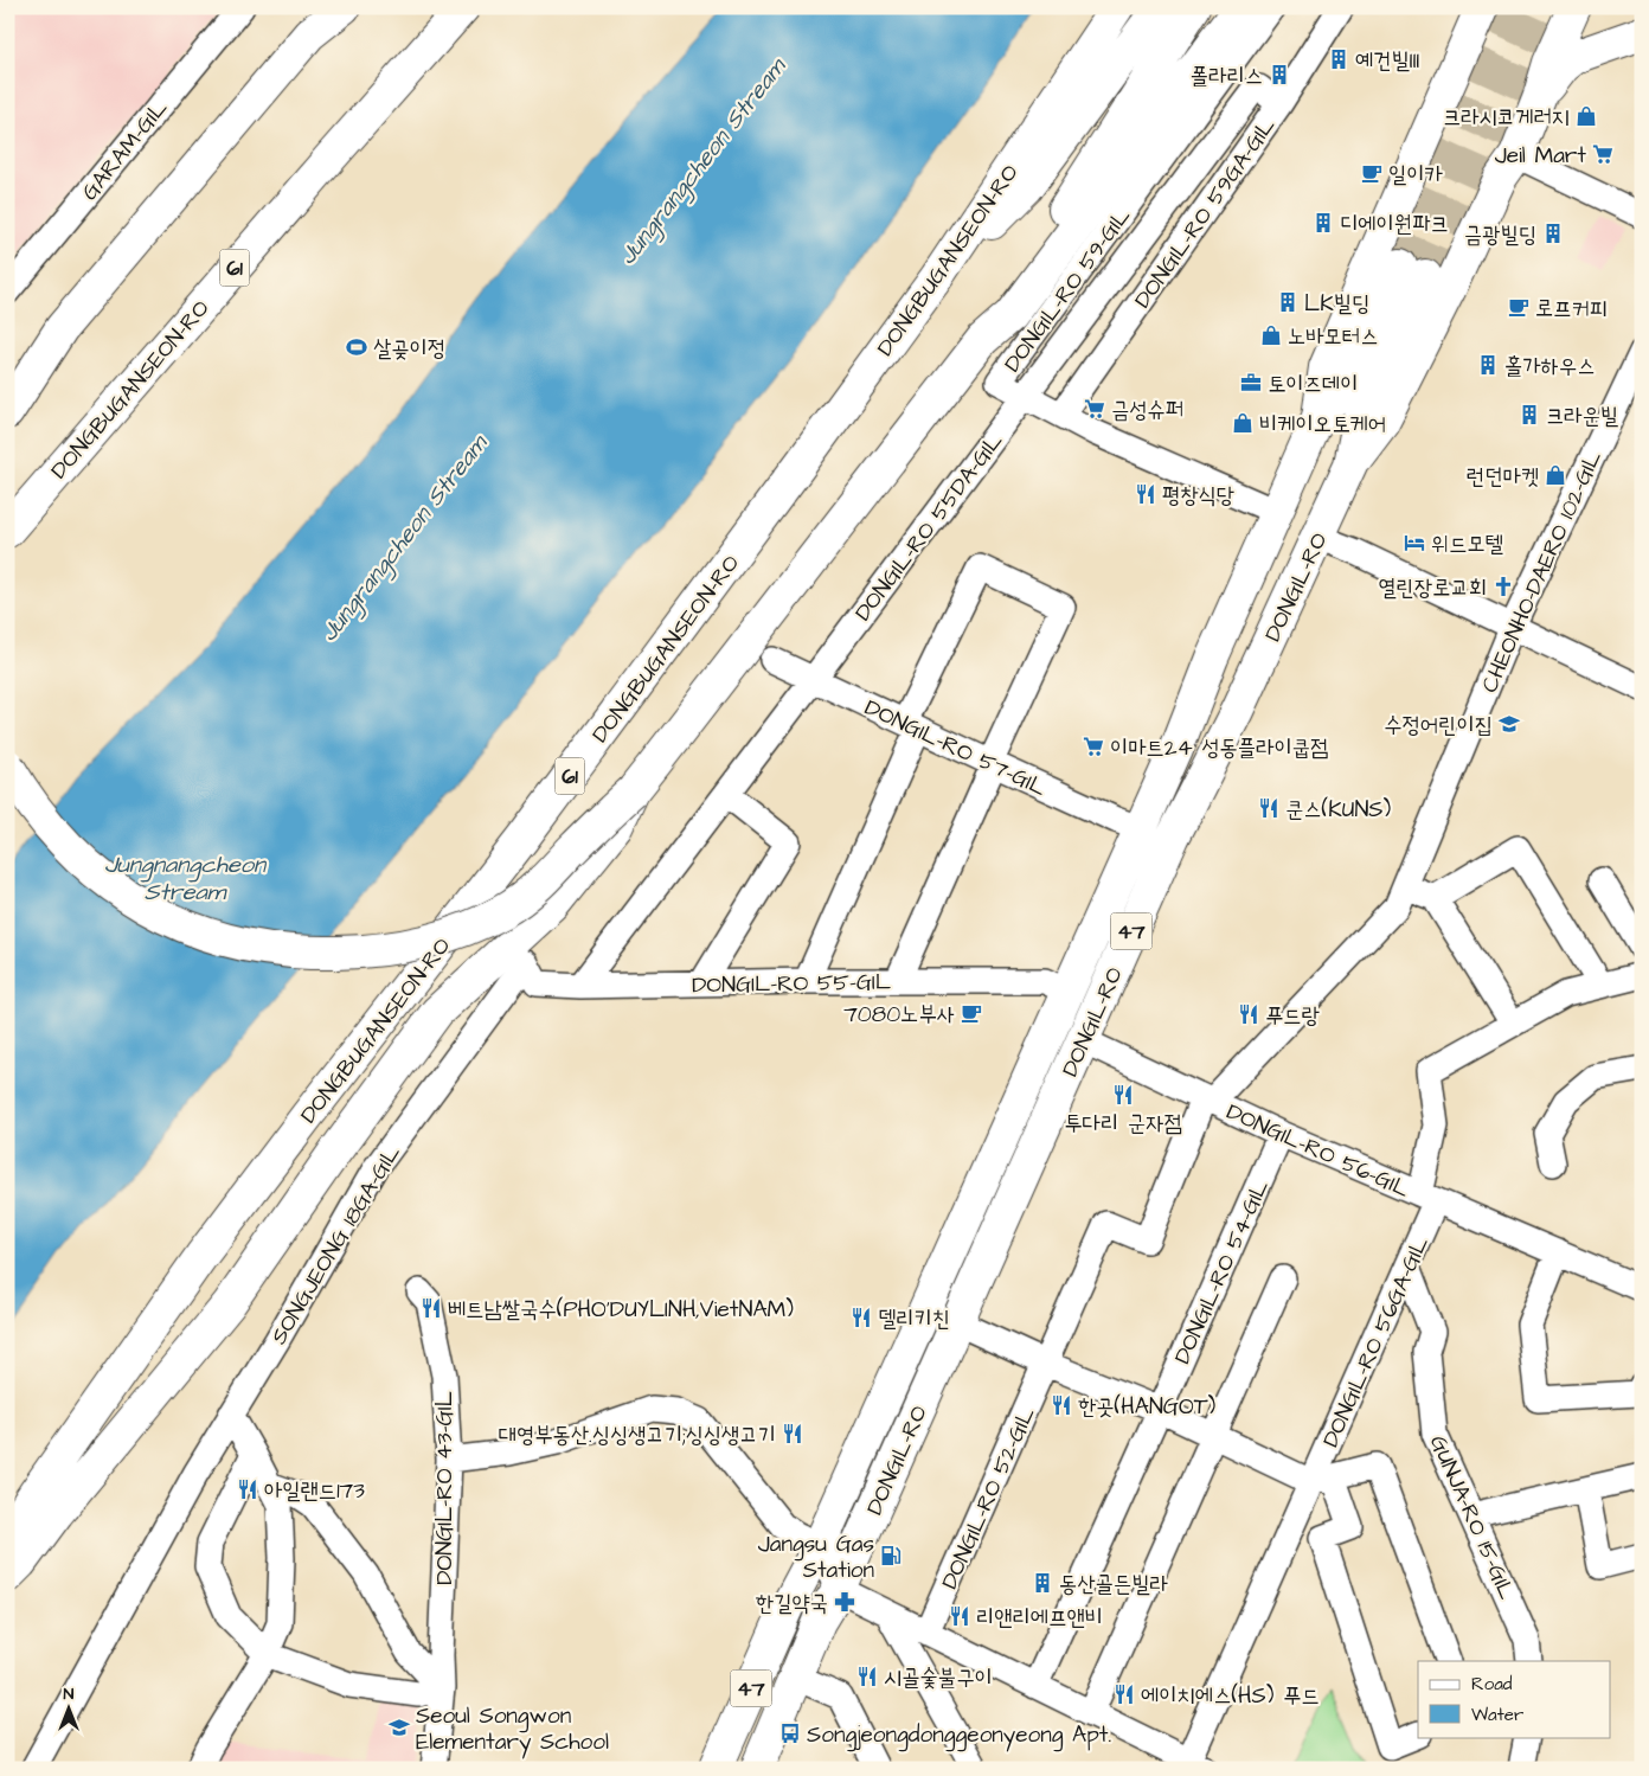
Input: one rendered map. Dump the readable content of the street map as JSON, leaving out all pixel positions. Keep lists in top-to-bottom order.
{
  "streets": {
    "main road": [
      "DONGBUGANSEON-RO",
      "61",
      "DONGIL-RO",
      "47"
    ],
    "street": [
      "GARAM-GIL",
      "DONGIL-RO 59GA-GIL",
      "DONGIL-RO 59-GIL",
      "DONGIL-RO 55DA-GIL",
      "CHEONHO-DAERO 102-GIL",
      "DONGIL-RO 57-GIL",
      "DONGIL-RO 55-GIL",
      "DONGIL-RO 56-GIL",
      "SONGJEONG 18GA-GIL",
      "DONGIL-RO 54-GIL",
      "DONGIL-RO 56GA-GIL",
      "DONGIL-RO 43-GIL",
      "DONGIL-RO 52-GIL",
      "GUNJA-RO 15-GIL"
    ]
  },
  "crossings": [
    ["DONGIL-RO 59GA-GIL", "DONGIL-RO 59-GIL"],
    ["DONGIL-RO 59GA-GIL", "DONGIL-RO 55DA-GIL"],
    ["DONGIL-RO 59-GIL", "DONGIL-RO 55DA-GIL"],
    ["DONGIL-RO 59-GIL", "DONGIL-RO"],
    ["DONGIL-RO 55DA-GIL", "DONGIL-RO 57-GIL"],
    ["DONGIL-RO 55DA-GIL", "DONGIL-RO 55-GIL"],
    ["CHEONHO-DAERO 102-GIL", "DONGIL-RO 56-GIL"],
    ["DONGIL-RO", "DONGIL-RO 57-GIL"],
    ["DONGIL-RO", "DONGIL-RO 55-GIL"],
    ["DONGIL-RO", "DONGIL-RO 56-GIL"],
    ["DONGIL-RO 55-GIL", "SONGJEONG 18GA-GIL"],
    ["DONGIL-RO 56-GIL", "DONGIL-RO 54-GIL"],
    ["DONGIL-RO 56-GIL", "DONGIL-RO 56GA-GIL"],
    ["DONGIL-RO 56GA-GIL", "GUNJA-RO 15-GIL"]
  ],
  "water": ["Jungrangcheon Stream", "Jungnangcheon Stream"],
  "places": {
    "building": [
      "예건빌III",
      "폴라리스",
      "디에이원파크",
      "금광빌딩",
      "LK빌딩",
      "홀가하우스",
      "크라운빌",
      "동산골든빌라"
    ],
    "shop": [
      "크라시코게러지",
      "노바모터스",
      "비케이오토케어",
      "런던마켓"
    ],
    "supermarket": ["Jeil Mart", "금성슈퍼", "이마트24 성동플라이쿱점"],
    "cafe": ["일이카", "로프커피", "7080노부사"],
    "sports": ["살곶이정"],
    "office": ["토이즈데이"],
    "restaurant": [
      "평창식당",
      "쿤스(KUNS)",
      "푸드랑",
      "투다리 군자점",
      "베트남쌀국수(PHO'DUYLINH,VietNAM)",
      "델리키친",
      "한곳(HANGOT)",
      "대영부동산.싱싱생고기;싱싱생고기",
      "아일랜드173",
      "리앤리에프앤비",
      "시골숯불구이",
      "에이치에스(HS) 푸드"
    ],
    "hotel": ["위드모텔"],
    "church": ["열린장로교회"],
    "school or university": ["수정어린이집", "Seoul Songwon Elementary School"],
    "fuel station": ["Jangsu Gas Station"],
    "pharmacy": ["한길약국"],
    "bus stop": ["Songjeongdonggeonyeong Apt."]
  },
  "legend": ["Road", "Water"],
  "north": "top"
}
